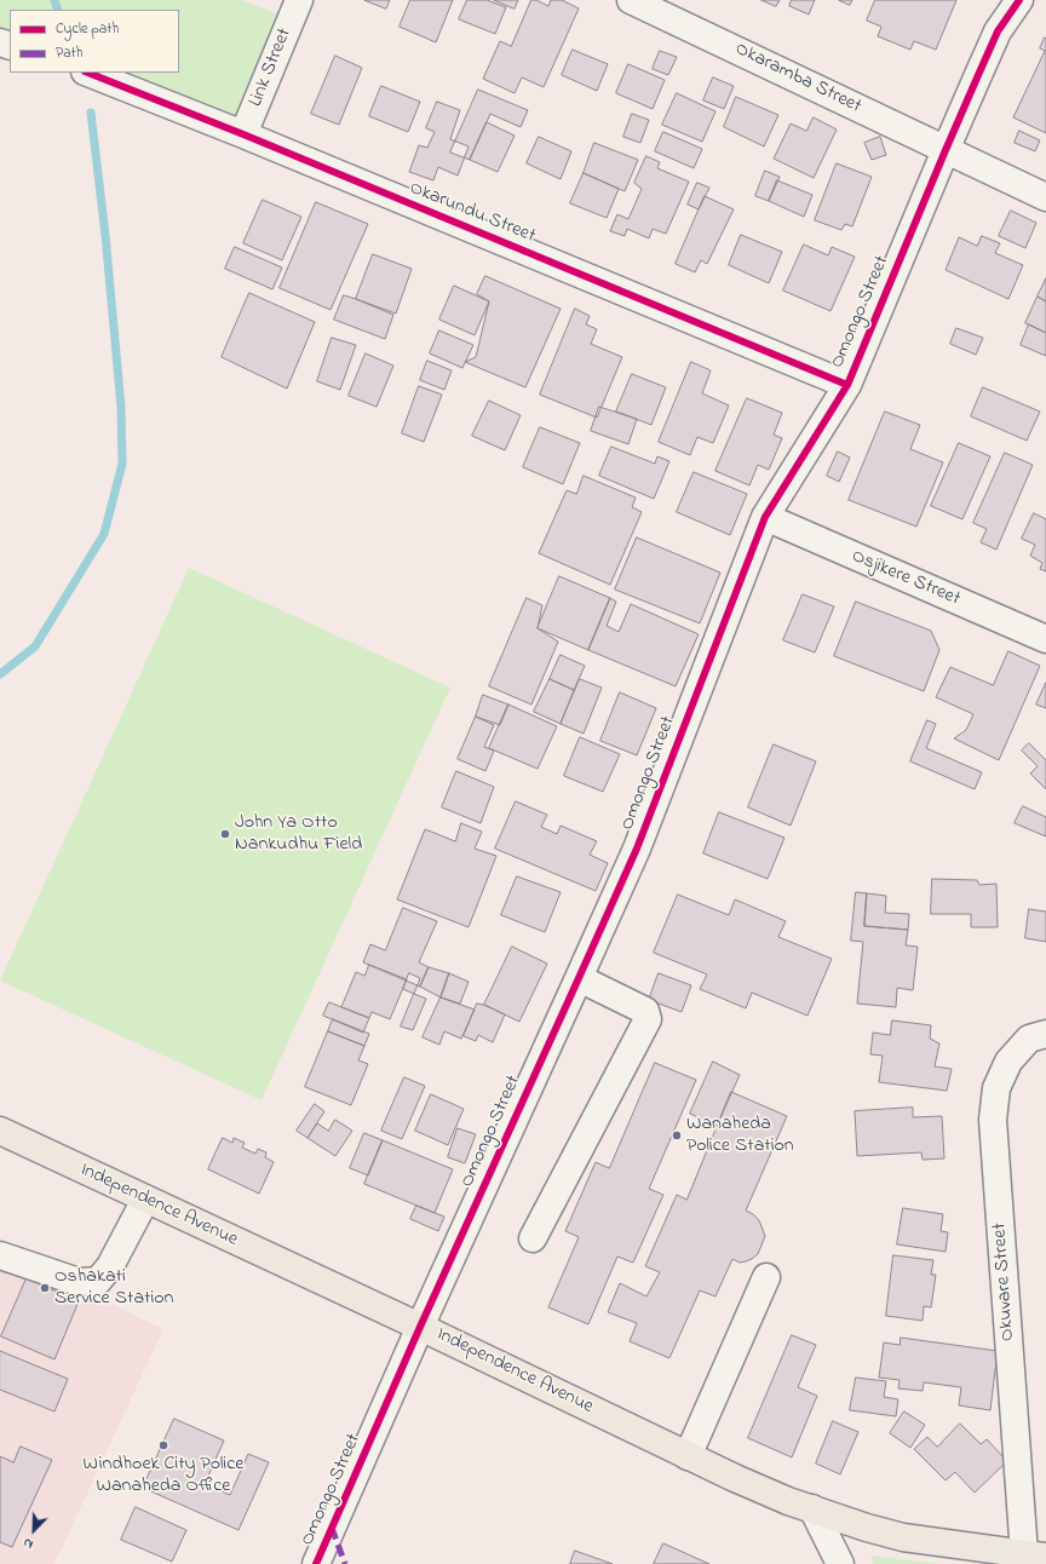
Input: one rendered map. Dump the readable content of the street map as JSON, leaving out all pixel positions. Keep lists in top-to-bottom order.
{
  "streets": {
    "main road": ["Independence Avenue"],
    "street": [
      "Link Street",
      "Okaramba Street",
      "Okarundu Street",
      "Omongo Street",
      "Osjikere Street",
      "Okuvare Street"
    ]
  },
  "crossings": [
    ["Link Street", "Okarundu Street"],
    ["Okaramba Street", "Omongo Street"],
    ["Okarundu Street", "Omongo Street"],
    ["Omongo Street", "Osjikere Street"],
    ["Omongo Street", "Independence Avenue"],
    ["Independence Avenue", "Okuvare Street"]
  ],
  "places": [
    "John Ya Otto Nankudhu Field",
    "Wanaheda Police Station",
    "Oshakati Service Station",
    "Windhoek City Police Wanaheda Office"
  ],
  "legend": ["Cycle path", "Path"],
  "north": "bottom left"
}
